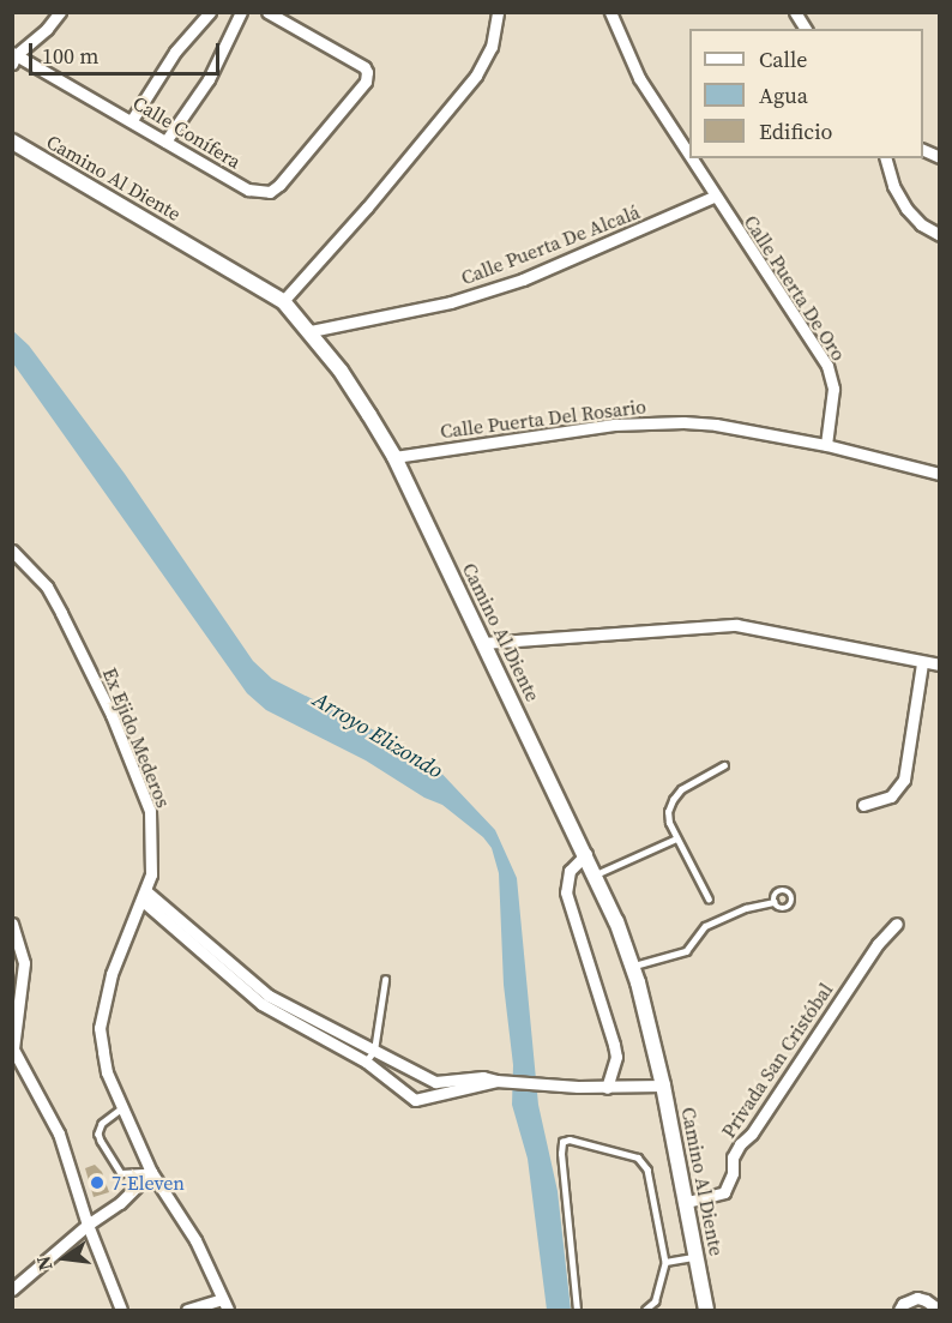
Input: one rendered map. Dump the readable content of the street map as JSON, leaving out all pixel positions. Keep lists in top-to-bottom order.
{
  "streets": {
    "street": [
      "Calle Conífera",
      "Camino Al Diente",
      "Calle Puerta De Alcalá",
      "Calle Puerta De Oro",
      "Calle Puerta Del Rosario",
      "Ex Ejido Mederos",
      "Privada San Cristóbal"
    ]
  },
  "crossings": [
    ["Camino Al Diente", "Calle Puerta De Alcalá"],
    ["Camino Al Diente", "Calle Puerta Del Rosario"],
    ["Camino Al Diente", "Privada San Cristóbal"],
    ["Calle Puerta De Alcalá", "Calle Puerta De Oro"],
    ["Calle Puerta De Oro", "Calle Puerta Del Rosario"]
  ],
  "water": ["Arroyo Elizondo"],
  "places": ["7-Eleven"],
  "legend": ["Calle", "Agua", "Edificio"],
  "scale_bar": "100 m",
  "north": "left"
}
